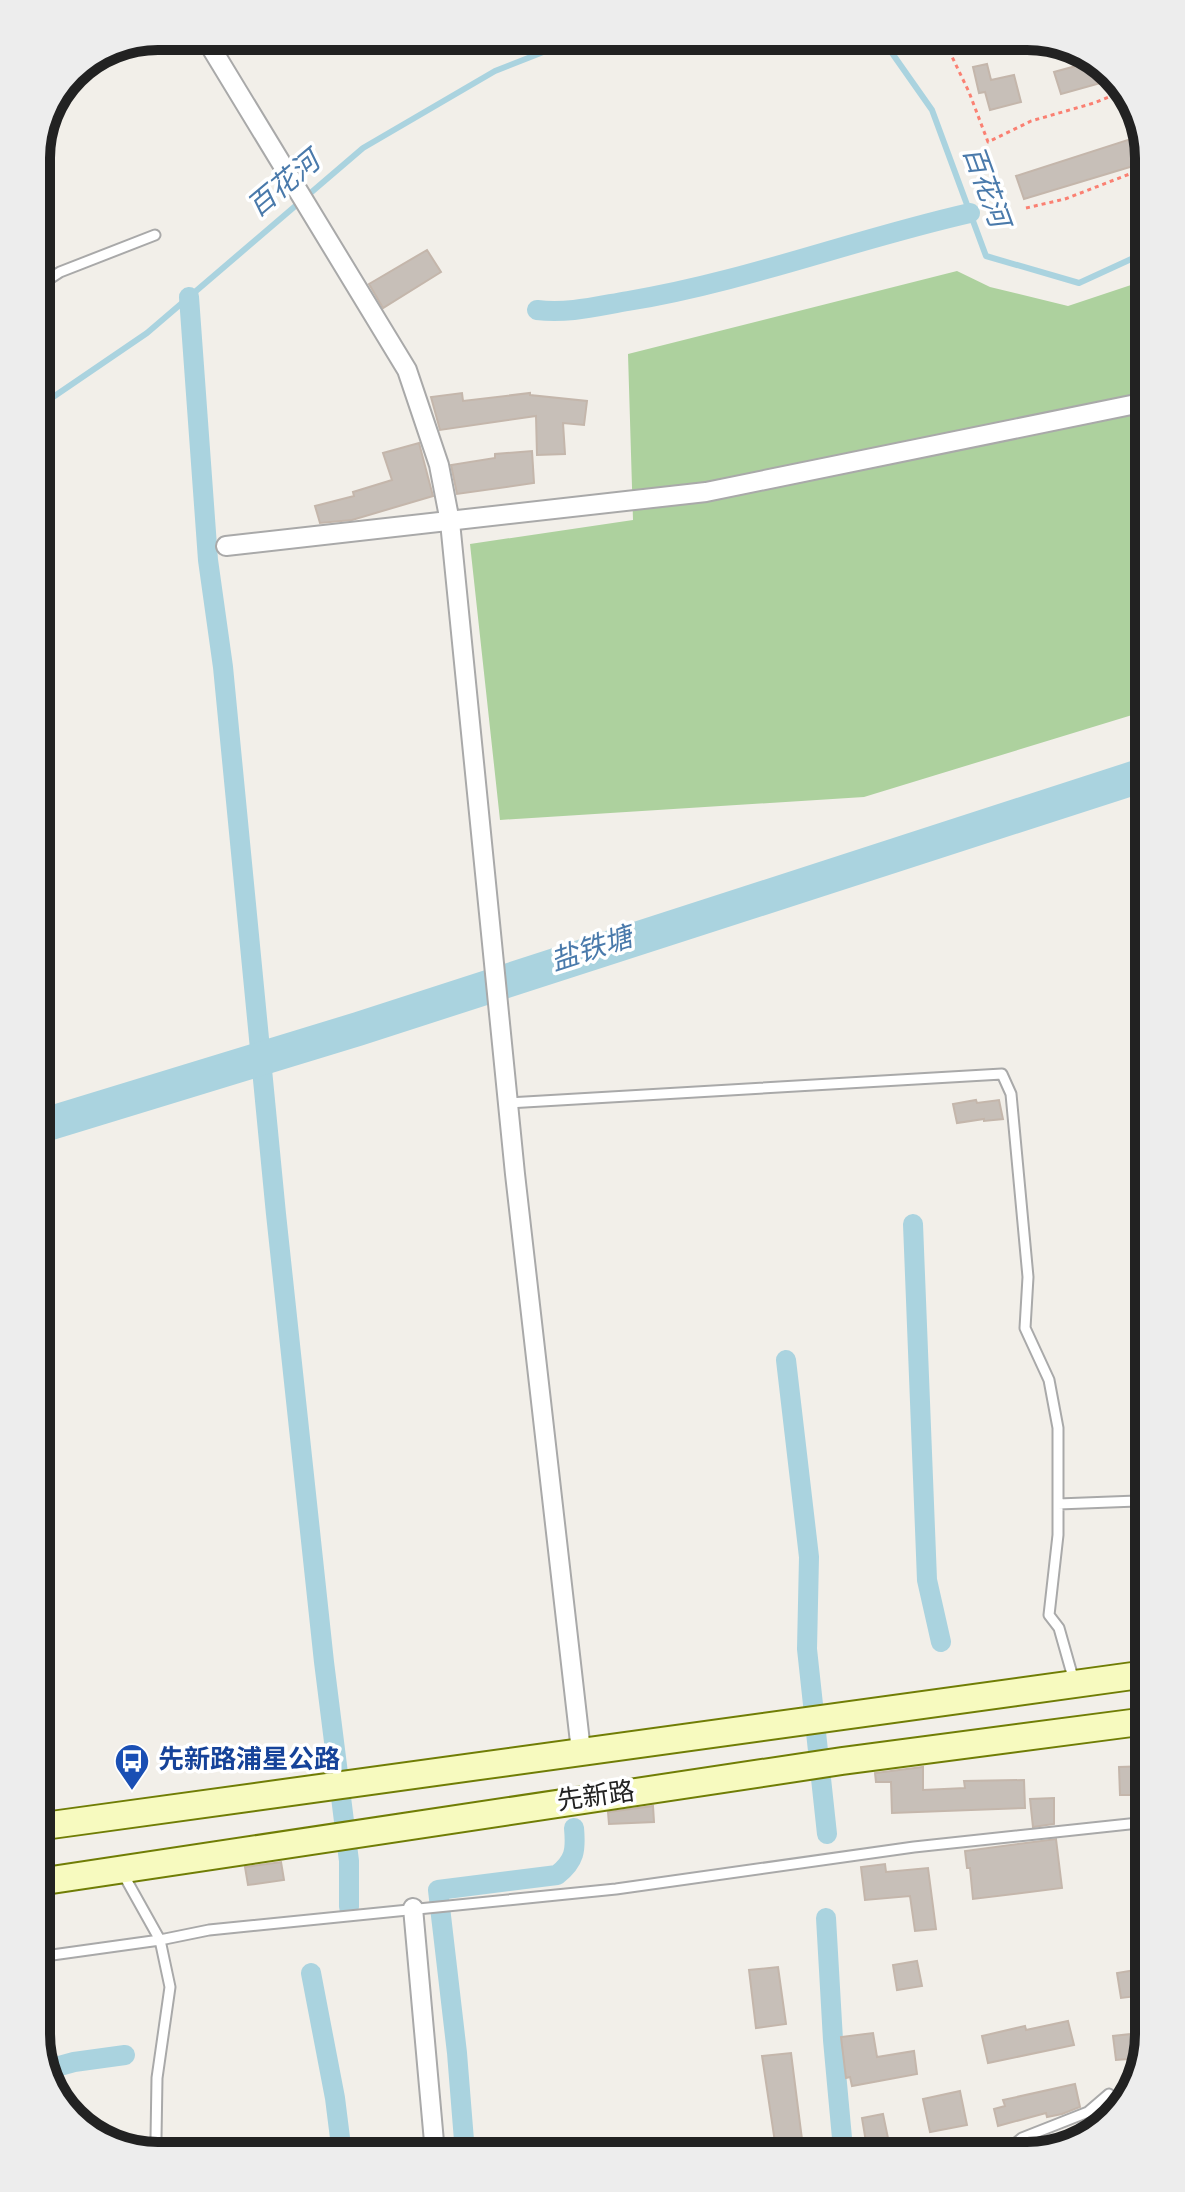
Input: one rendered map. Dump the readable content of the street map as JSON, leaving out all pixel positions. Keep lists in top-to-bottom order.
{
  "streets": {
    "main road": ["先新路"]
  },
  "water": ["百花河", "盐铁塘"],
  "places": {
    "bus stop": ["先新路浦星公路"]
  }
}
